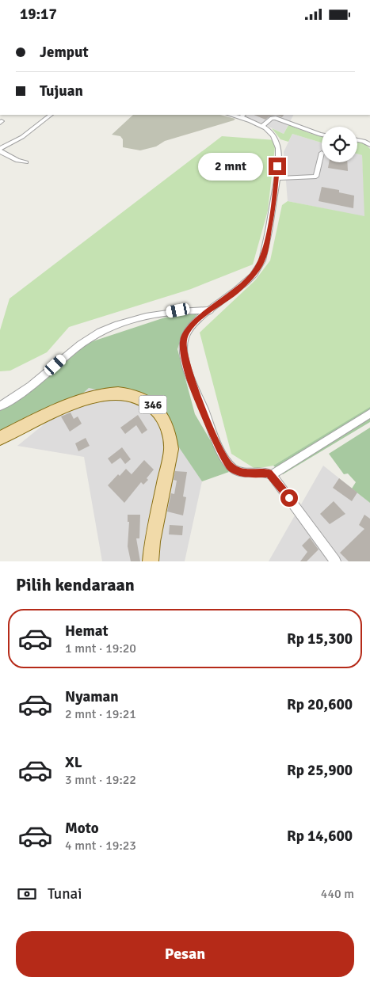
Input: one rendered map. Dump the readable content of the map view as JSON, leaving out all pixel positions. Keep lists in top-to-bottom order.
{
  "streets": {
    "main road": ["346"]
  },
  "page": {
    "status": "19:17",
    "banner": ["Jemput", "Tujuan"],
    "bubble": "2 mnt",
    "heading": "Pilih kendaraan",
    "list": [
      {
        "name": "Hemat",
        "note": "1 mnt · 19:20",
        "value": "Rp 15,300"
      },
      {
        "name": "Nyaman",
        "note": "2 mnt · 19:21",
        "value": "Rp 20,600"
      },
      {
        "name": "XL",
        "note": "3 mnt · 19:22",
        "value": "Rp 25,900"
      },
      {
        "name": "Moto",
        "note": "4 mnt · 19:23",
        "value": "Rp 14,600"
      }
    ],
    "pay": ["Tunai", "440 m"],
    "buttons": "Pesan"
  }
}
